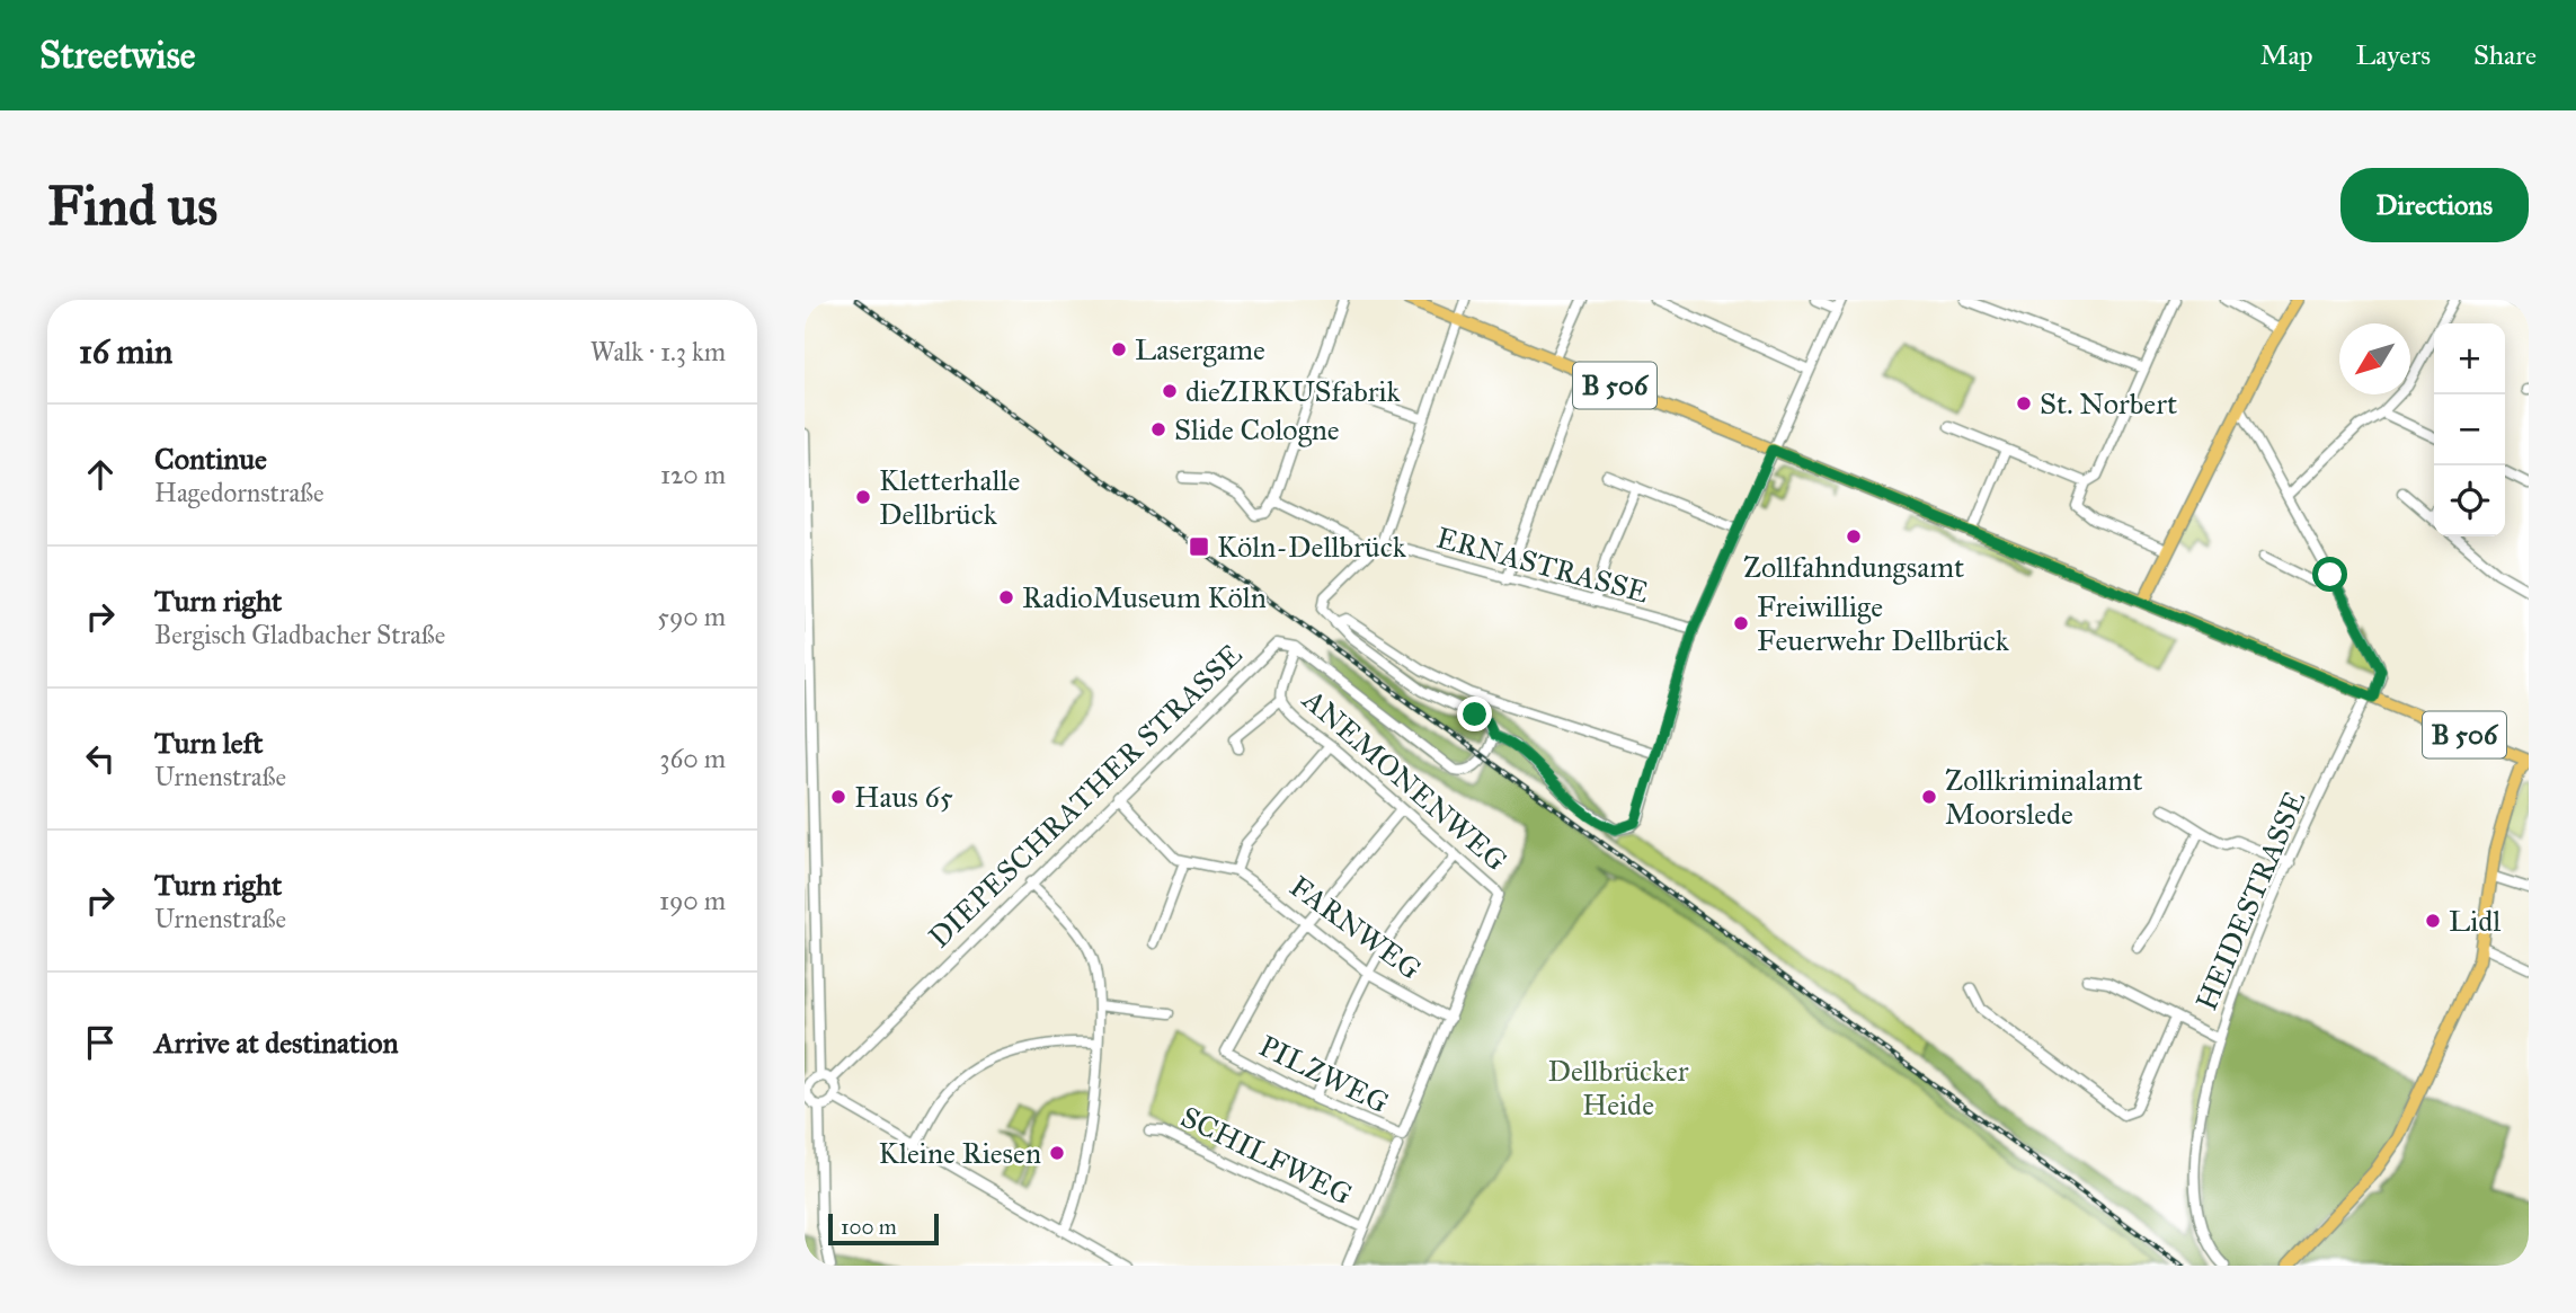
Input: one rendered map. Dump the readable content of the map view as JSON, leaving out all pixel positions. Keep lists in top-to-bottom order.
{
  "streets": {
    "main road": ["B 506"],
    "street": [
      "ERNASTRASSE",
      "ANEMONENWEG",
      "DIEPESCHRATHER STRASSE",
      "HEIDESTRASSE",
      "FARNWEG",
      "PILZWEG",
      "SCHILFWEG"
    ]
  },
  "crossings": [
    ["B 506", "HEIDESTRASSE"],
    ["ANEMONENWEG", "DIEPESCHRATHER STRASSE"],
    ["ANEMONENWEG", "FARNWEG"],
    ["ANEMONENWEG", "PILZWEG"],
    ["FARNWEG", "PILZWEG"]
  ],
  "parks": ["Dellbrücker Heide"],
  "places": {
    "other": [
      "Lasergame",
      "dieZIRKUSfabrik",
      "St. Norbert",
      "Slide Cologne",
      "Kletterhalle Dellbrück",
      "Zollfahndungsamt",
      "RadioMuseum Köln",
      "Freiwillige Feuerwehr Dellbrück",
      "Haus 65",
      "Zollkriminalamt Moorslede",
      "Lidl",
      "Kleine Riesen"
    ],
    "transit": ["Köln-Dellbrück"]
  },
  "scale_bar": "100 m",
  "north": "bottom left",
  "page": {
    "header": "Streetwise",
    "nav": ["Map", "Layers", "Share"],
    "buttons": "Directions",
    "title": "Find us",
    "heading": ["16 min", "Walk · 1.3 km"],
    "map_buttons": ["+", "−"],
    "list": [
      ["Continue", "Hagedornstraße", "120 m"],
      ["Turn right", "Bergisch Gladbacher Straße", "590 m"],
      ["Turn left", "Urnenstraße", "360 m"],
      ["Turn right", "Urnenstraße", "190 m"],
      "Arrive at destination"
    ],
    "scale": "100 m"
  }
}
